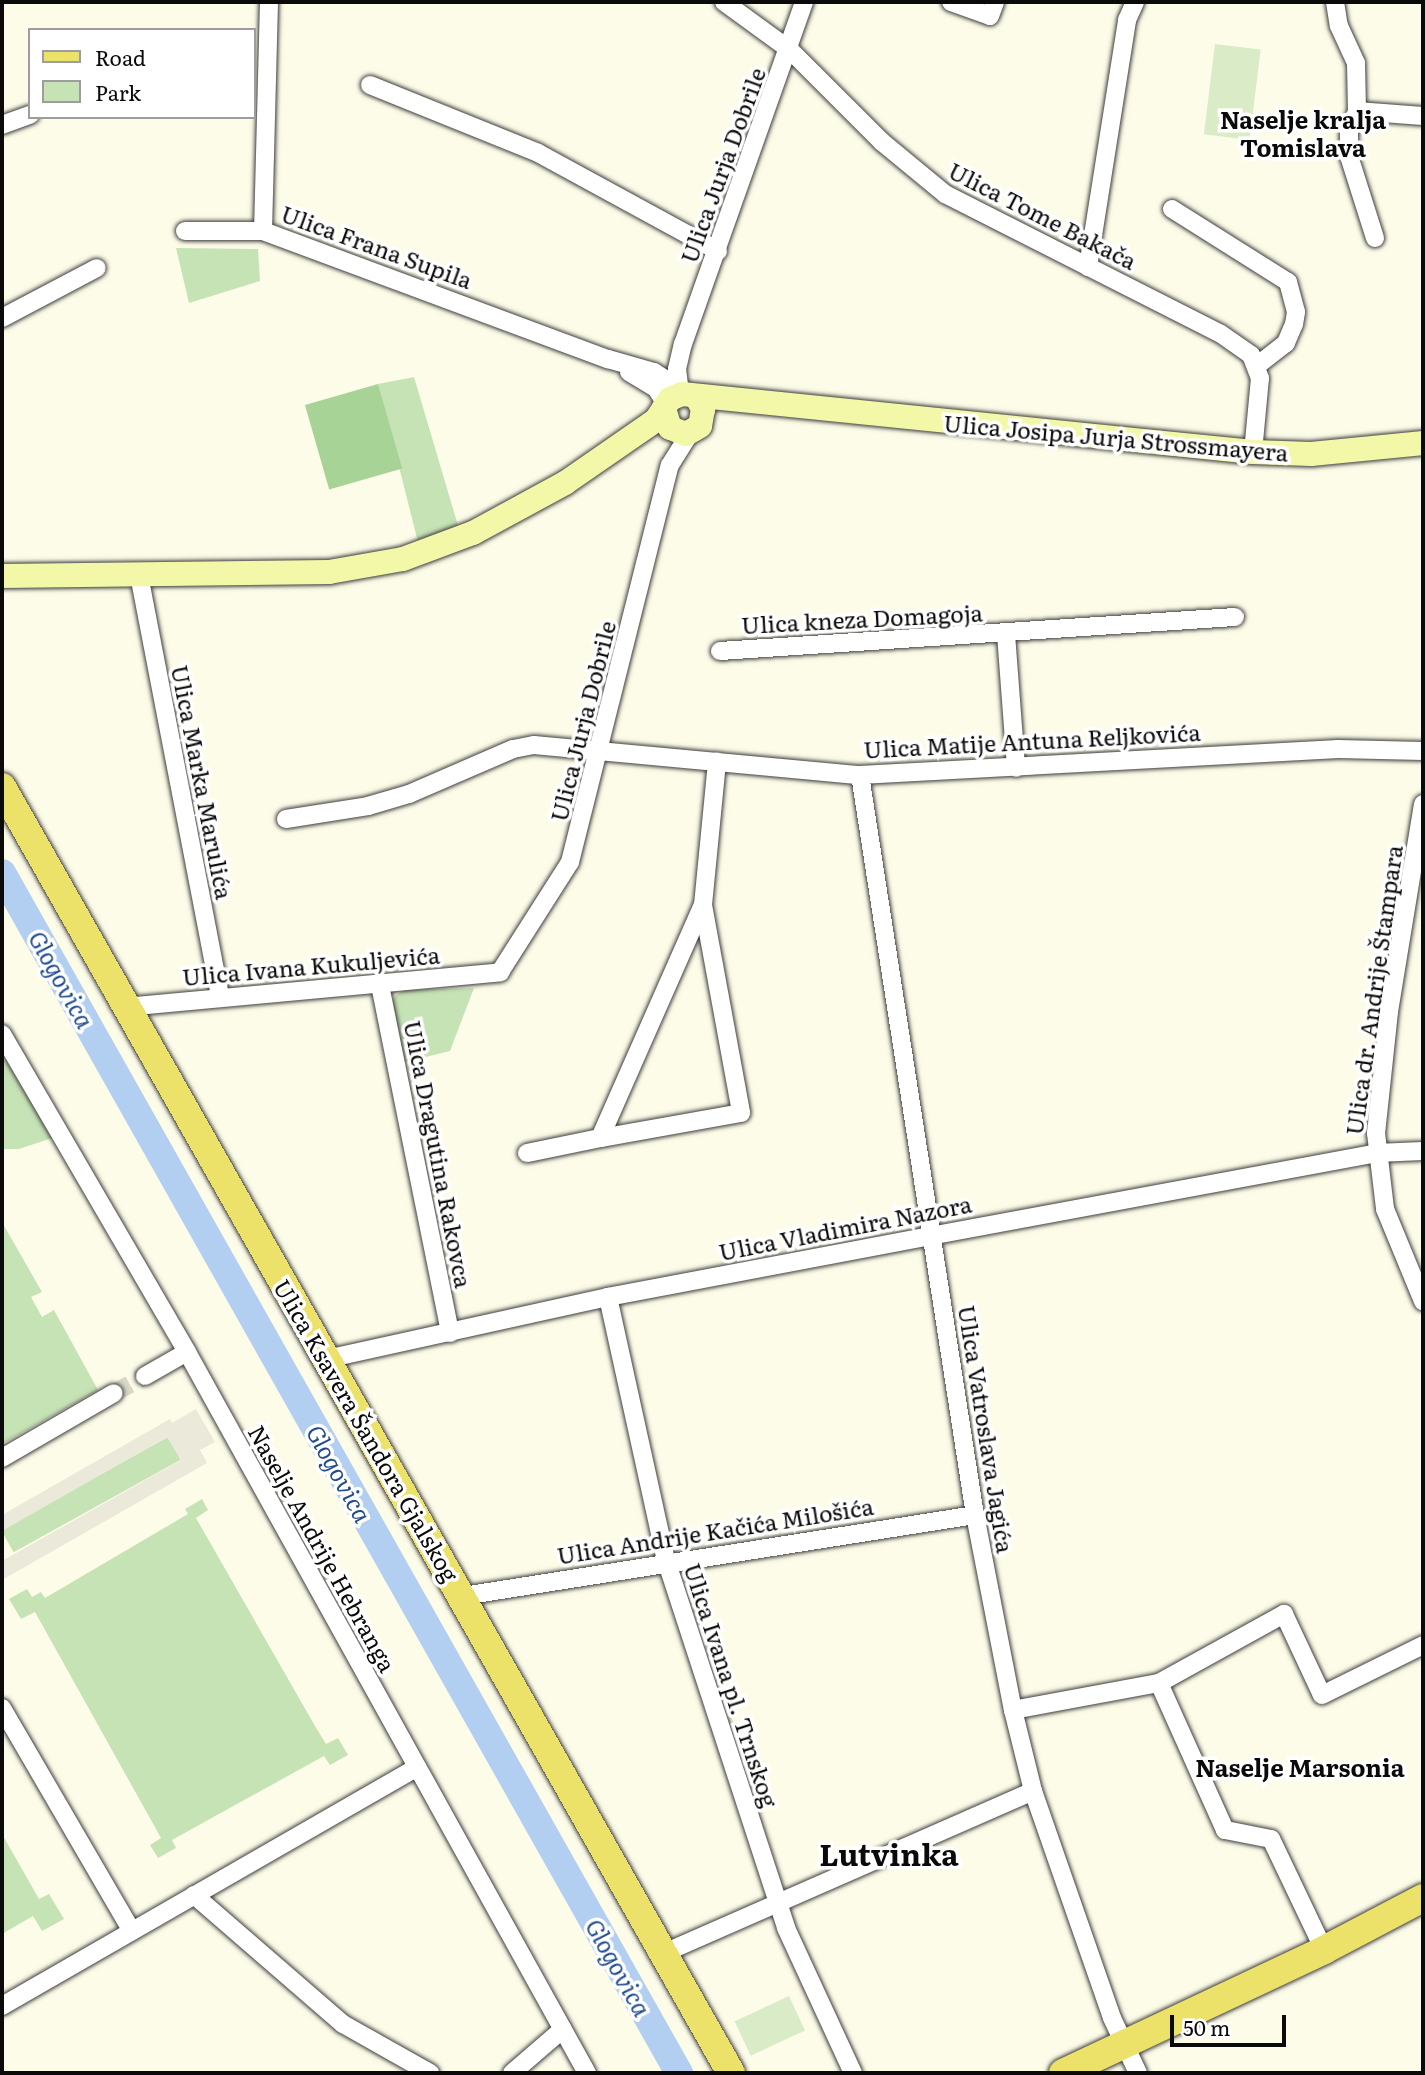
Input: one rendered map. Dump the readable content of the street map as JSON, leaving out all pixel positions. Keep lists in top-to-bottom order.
{
  "streets": {
    "main road": ["Ulica Josipa Jurja Strossmayera", "Ulica Ksavera Šandora Gjalskog"],
    "street": [
      "Ulica Jurja Dobrile",
      "Ulica Tome Bakača",
      "Ulica Frana Supila",
      "Ulica kneza Domagoja",
      "Ulica Matije Antuna Reljkovića",
      "Ulica Marka Marulića",
      "Ulica Ivana Kukuljevića",
      "Ulica dr. Andrije Štampara",
      "Ulica Dragutina Rakovca",
      "Ulica Vladimira Nazora",
      "Ulica Vatroslava Jagića",
      "Ulica Andrije Kačića Milošića",
      "Naselje Andrije Hebranga",
      "Ulica Ivana pl. Trnskog"
    ]
  },
  "crossings": [
    ["Ulica Jurja Dobrile", "Ulica Tome Bakača"],
    ["Ulica Jurja Dobrile", "Ulica Frana Supila"],
    ["Ulica Jurja Dobrile", "Ulica Josipa Jurja Strossmayera"],
    ["Ulica Jurja Dobrile", "Ulica Matije Antuna Reljkovića"],
    ["Ulica Jurja Dobrile", "Ulica Ivana Kukuljevića"],
    ["Ulica Frana Supila", "Ulica Josipa Jurja Strossmayera"],
    ["Ulica Josipa Jurja Strossmayera", "Ulica Marka Marulića"],
    ["Ulica kneza Domagoja", "Ulica Matije Antuna Reljkovića"],
    ["Ulica Matije Antuna Reljkovića", "Ulica Vatroslava Jagića"],
    ["Ulica Marka Marulića", "Ulica Ivana Kukuljevića"],
    ["Ulica Ivana Kukuljevića", "Ulica Dragutina Rakovca"],
    ["Ulica Ivana Kukuljevića", "Ulica Ksavera Šandora Gjalskog"],
    ["Ulica dr. Andrije Štampara", "Ulica Vladimira Nazora"],
    ["Ulica Dragutina Rakovca", "Ulica Vladimira Nazora"],
    ["Ulica Vladimira Nazora", "Ulica Vatroslava Jagića"],
    ["Ulica Vladimira Nazora", "Ulica Ksavera Šandora Gjalskog"],
    ["Ulica Vladimira Nazora", "Ulica Ivana pl. Trnskog"],
    ["Ulica Vatroslava Jagića", "Ulica Andrije Kačića Milošića"],
    ["Ulica Ksavera Šandora Gjalskog", "Ulica Andrije Kačića Milošića"],
    ["Ulica Andrije Kačića Milošića", "Ulica Ivana pl. Trnskog"]
  ],
  "districts": ["Naselje kralja Tomislava", "Naselje Marsonia", "Lutvinka"],
  "water": ["Glogovica"],
  "legend": ["Road", "Park"],
  "scale_bar": "50 m"
}
